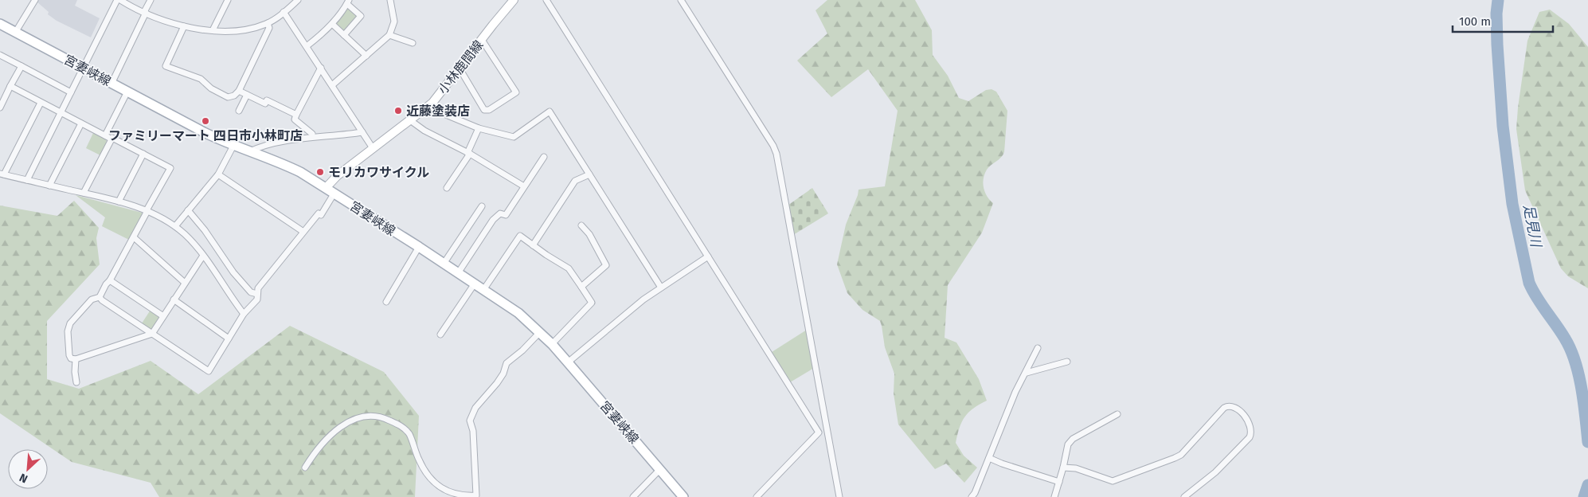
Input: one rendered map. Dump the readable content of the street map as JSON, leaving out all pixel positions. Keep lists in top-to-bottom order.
{
  "streets": {
    "main road": ["小林鹿間線", "宮妻峡線"]
  },
  "crossings": [
    ["小林鹿間線", "宮妻峡線"]
  ],
  "water": ["足見川"],
  "places": ["近藤塗装店", "ファミリーマート 四日市小林町店", "モリカワサイクル"],
  "scale_bar": "100 m",
  "north": "bottom left"
}
